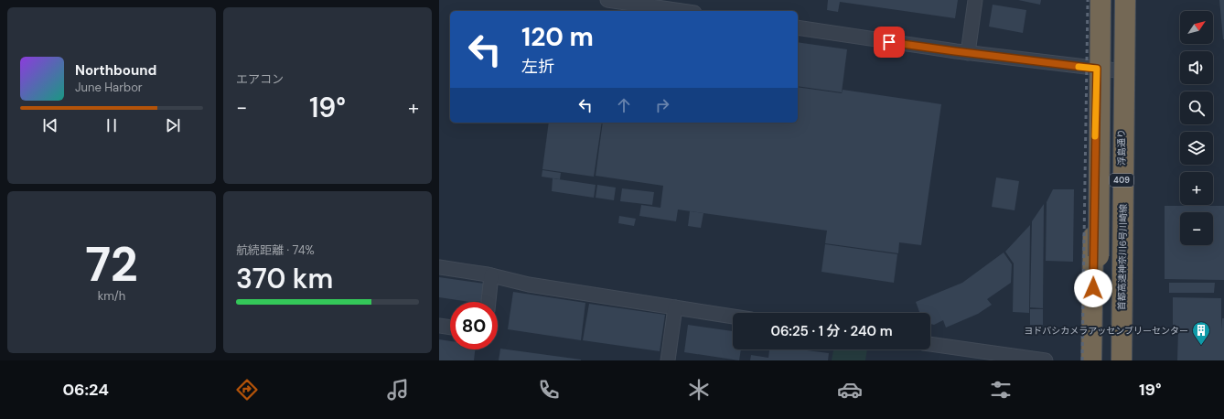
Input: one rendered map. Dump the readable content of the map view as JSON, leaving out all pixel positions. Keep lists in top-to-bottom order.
{
  "streets": {
    "highway": ["浮島通り", "409", "首都高速神奈川6号川崎線"]
  },
  "crossings": [
    ["浮島通り", "首都高速神奈川6号川崎線"]
  ],
  "places": {
    "building": ["ヨドバシカメラアッセンブリーセンター"]
  },
  "north": "top right",
  "page": {
    "tile": [
      "エアコン",
      ["72", "km/h"],
      ["航続距離 · 74%", "370 km"]
    ],
    "map_buttons": ["+", "−"],
    "turn": ["120 m", "左折"],
    "song": ["Northbound", "June Harbor"],
    "heat": ["−", "19°", "+"],
    "limit": "80",
    "trip": "06:25 · 1 分 · 240 m",
    "tabs": ["06:24", "19°"]
  }
}
